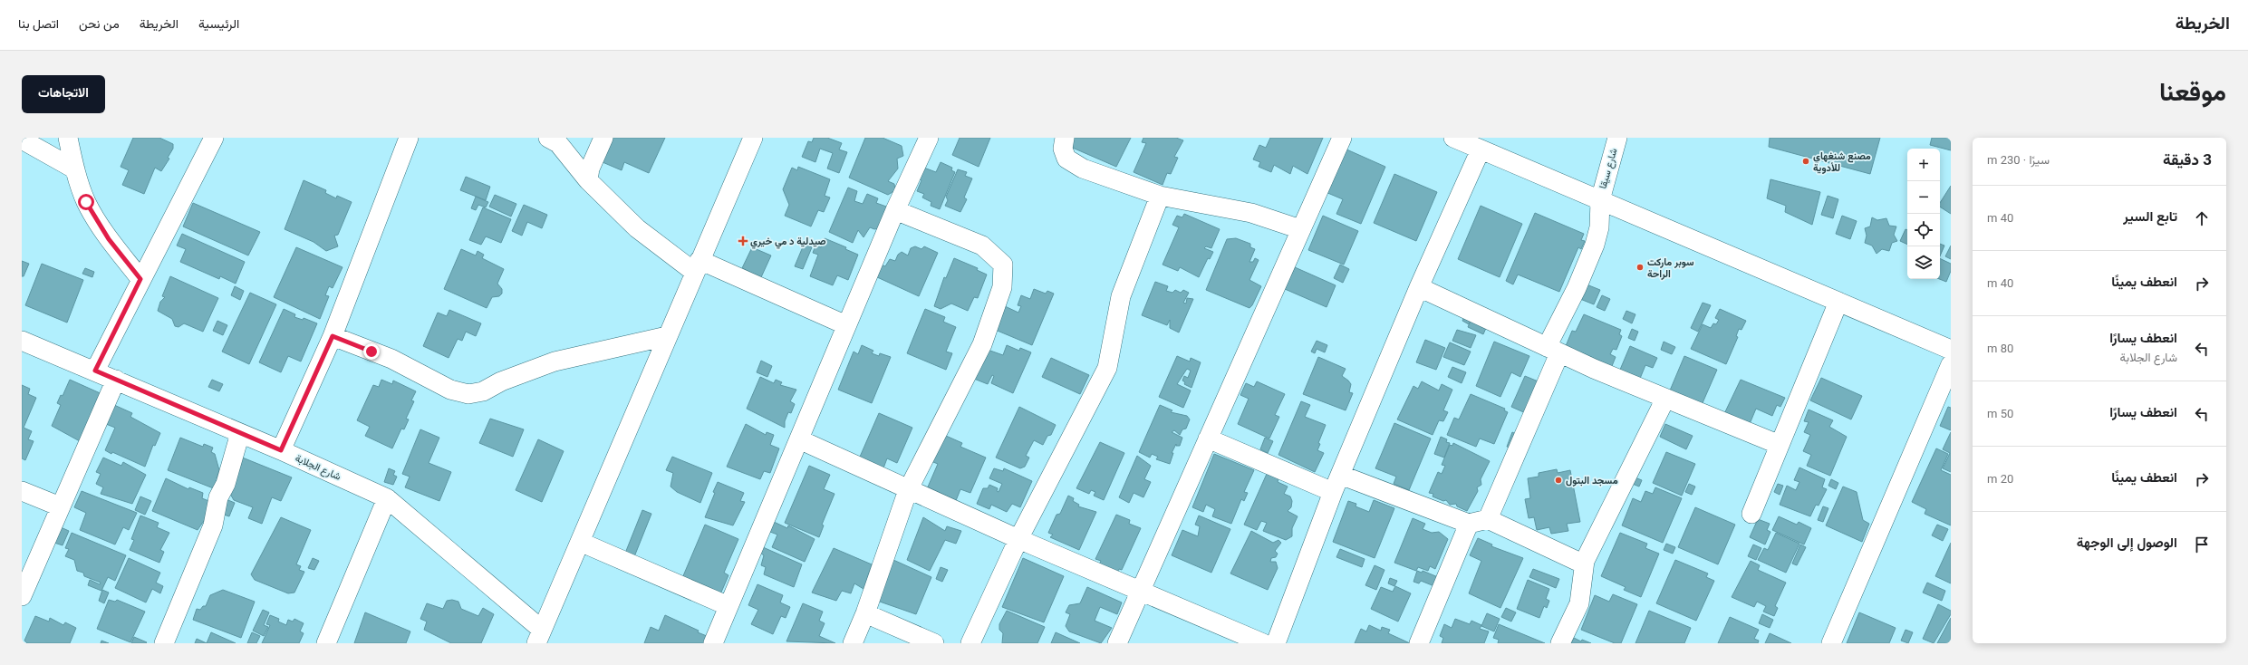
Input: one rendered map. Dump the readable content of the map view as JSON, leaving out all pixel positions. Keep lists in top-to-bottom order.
{
  "streets": {
    "street": ["شارع سيقا", "شارع الجلابة"]
  },
  "places": {
    "other": ["مصنع شنغهاي للأدوية", "سوبر ماركت الراحة", "مسجد البتول"],
    "health": ["صيدلية د مي خيري"]
  },
  "page": {
    "header": "الخريطة",
    "nav": [
      "الرئيسية",
      "الخريطة",
      "من نحن",
      "اتصل بنا"
    ],
    "title": "موقعنا",
    "buttons": "الاتجاهات",
    "heading": ["3 دقيقة", "سيرًا · 230 m"],
    "map_buttons": ["+", "−"],
    "list": [
      ["تابع السير", "40 m"],
      ["انعطف يمينًا", "40 m"],
      ["انعطف يسارًا", "شارع الجلابة", "80 m"],
      ["انعطف يسارًا", "50 m"],
      ["انعطف يمينًا", "20 m"],
      "الوصول إلى الوجهة"
    ]
  }
}
